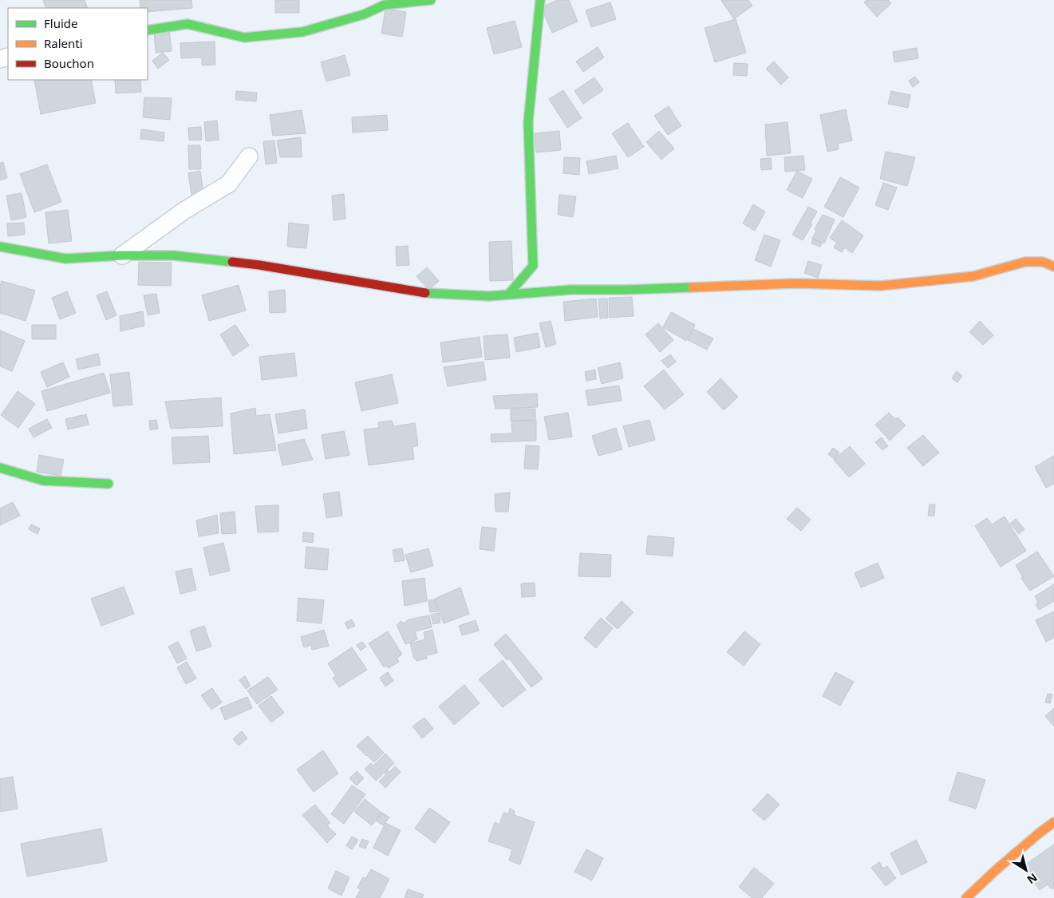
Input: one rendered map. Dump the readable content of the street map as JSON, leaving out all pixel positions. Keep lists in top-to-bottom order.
{
  "legend": ["Fluide", "Ralenti", "Bouchon"],
  "north": "bottom right"
}
